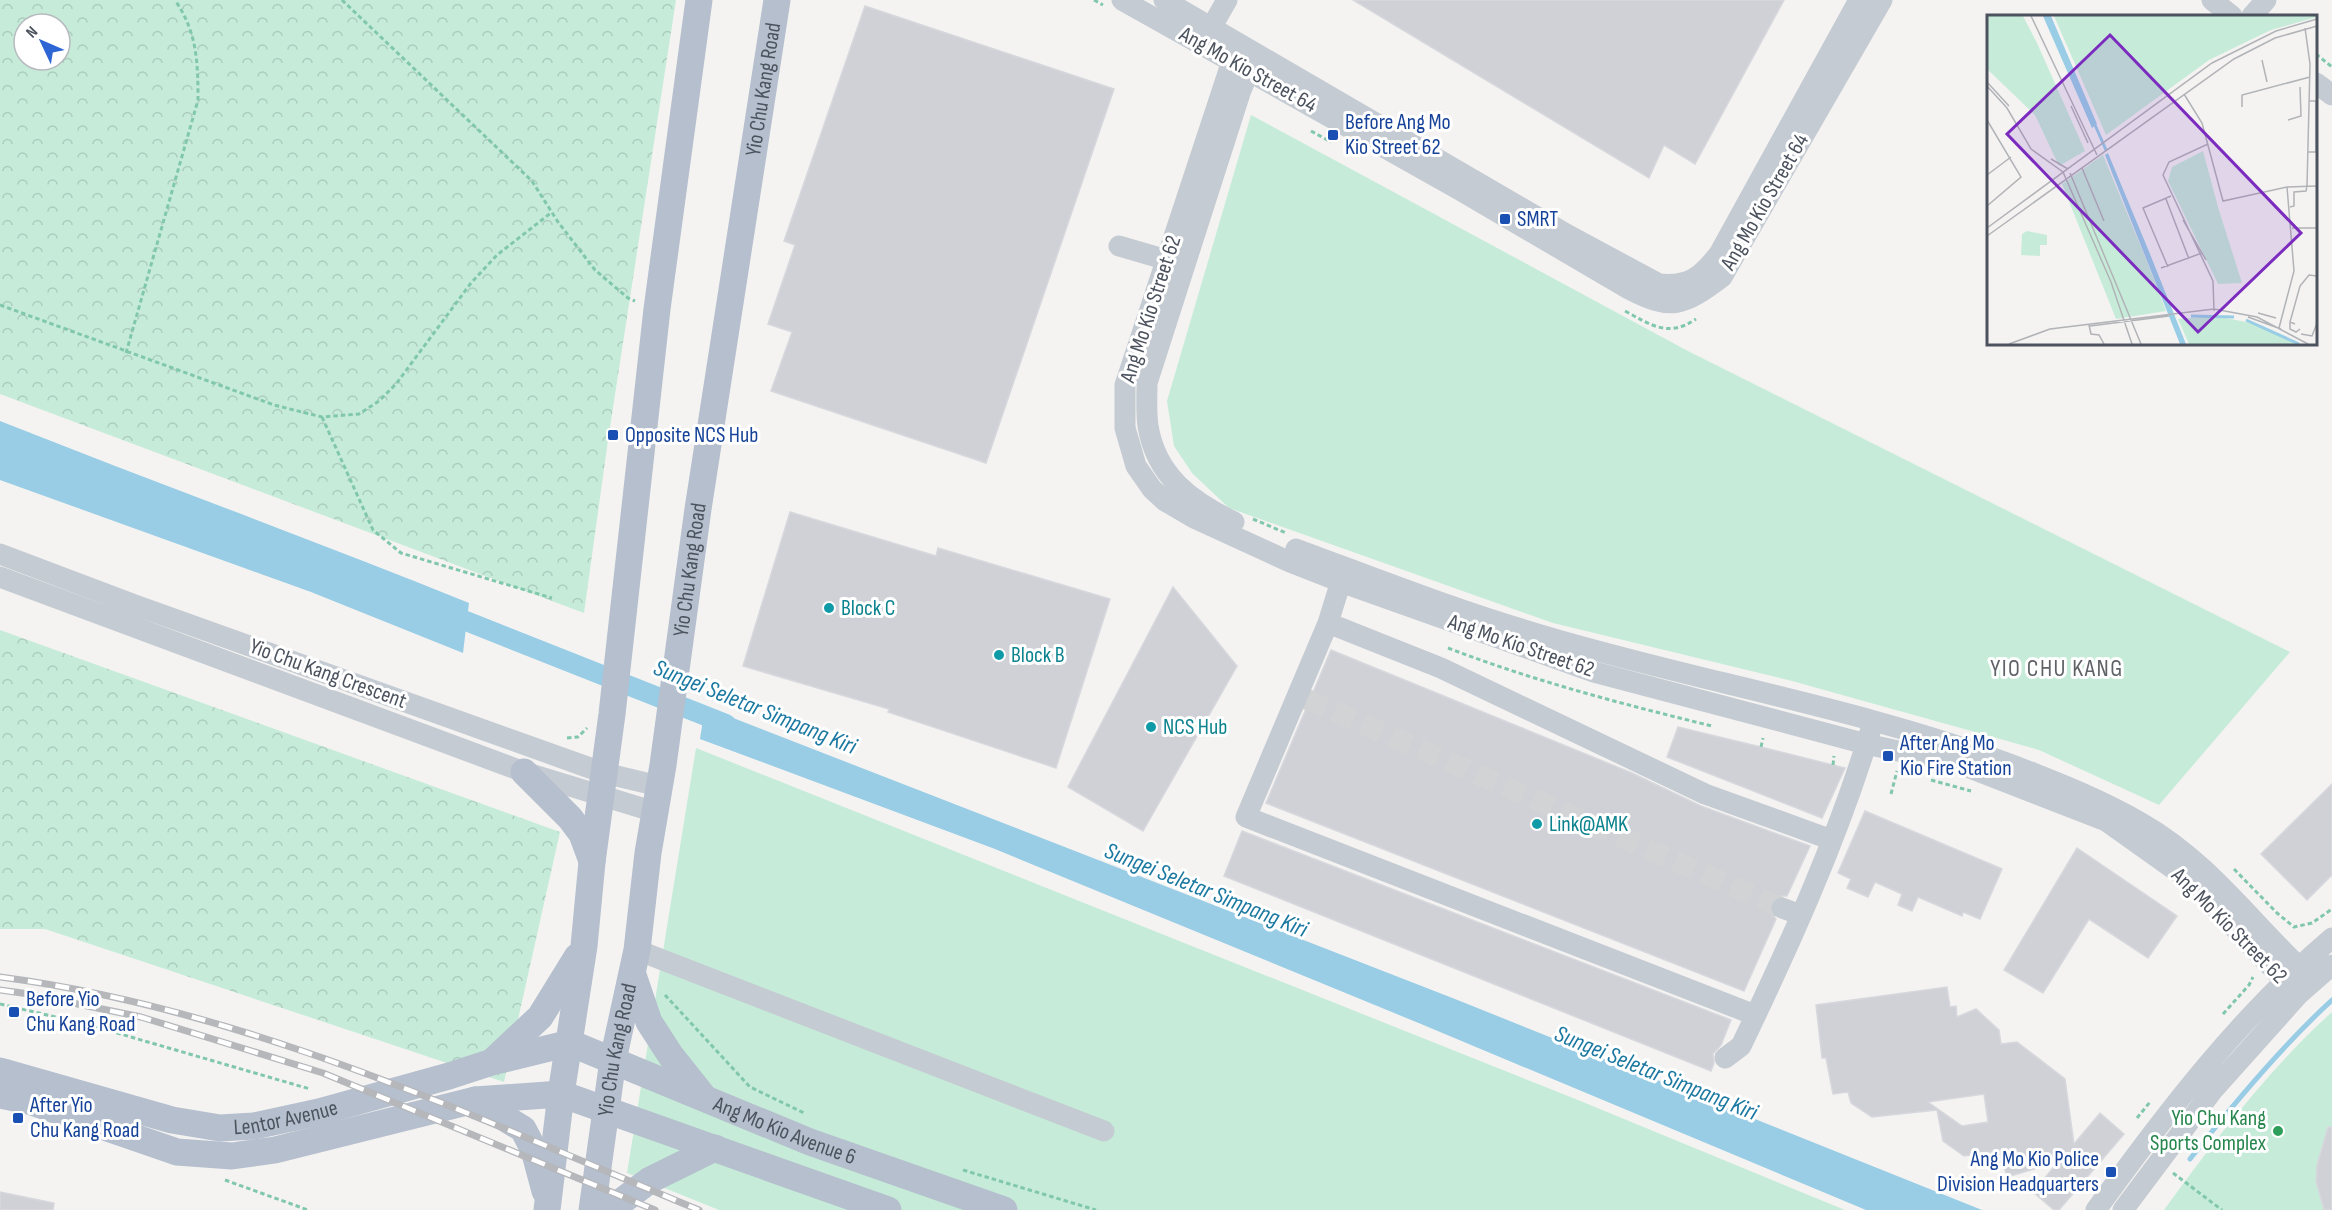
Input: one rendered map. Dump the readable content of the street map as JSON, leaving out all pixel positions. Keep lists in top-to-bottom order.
{
  "streets": {
    "main road": ["Yio Chu Kang Road", "Lentor Avenue", "Ang Mo Kio Avenue 6"],
    "street": ["Ang Mo Kio Street 64", "Ang Mo Kio Street 62", "Yio Chu Kang Crescent"]
  },
  "crossings": [
    ["Ang Mo Kio Street 64", "Ang Mo Kio Street 62"],
    ["Yio Chu Kang Road", "Yio Chu Kang Crescent"],
    ["Yio Chu Kang Road", "Ang Mo Kio Avenue 6"],
    ["Lentor Avenue", "Ang Mo Kio Avenue 6"]
  ],
  "districts": ["YIO CHU KANG"],
  "water": ["Sungei Seletar Simpang Kiri"],
  "places": {
    "transit": [
      "Before Ang Mo Kio Street 62",
      "SMRT",
      "Opposite NCS Hub",
      "After Ang Mo Kio Fire Station",
      "Before Yio Chu Kang Road",
      "After Yio Chu Kang Road",
      "Ang Mo Kio Police Division Headquarters"
    ],
    "other": [
      "Block C",
      "Block B",
      "NCS Hub",
      "Link@AMK",
      "Yio Chu Kang Sports Complex"
    ]
  },
  "north": "top left"
}
